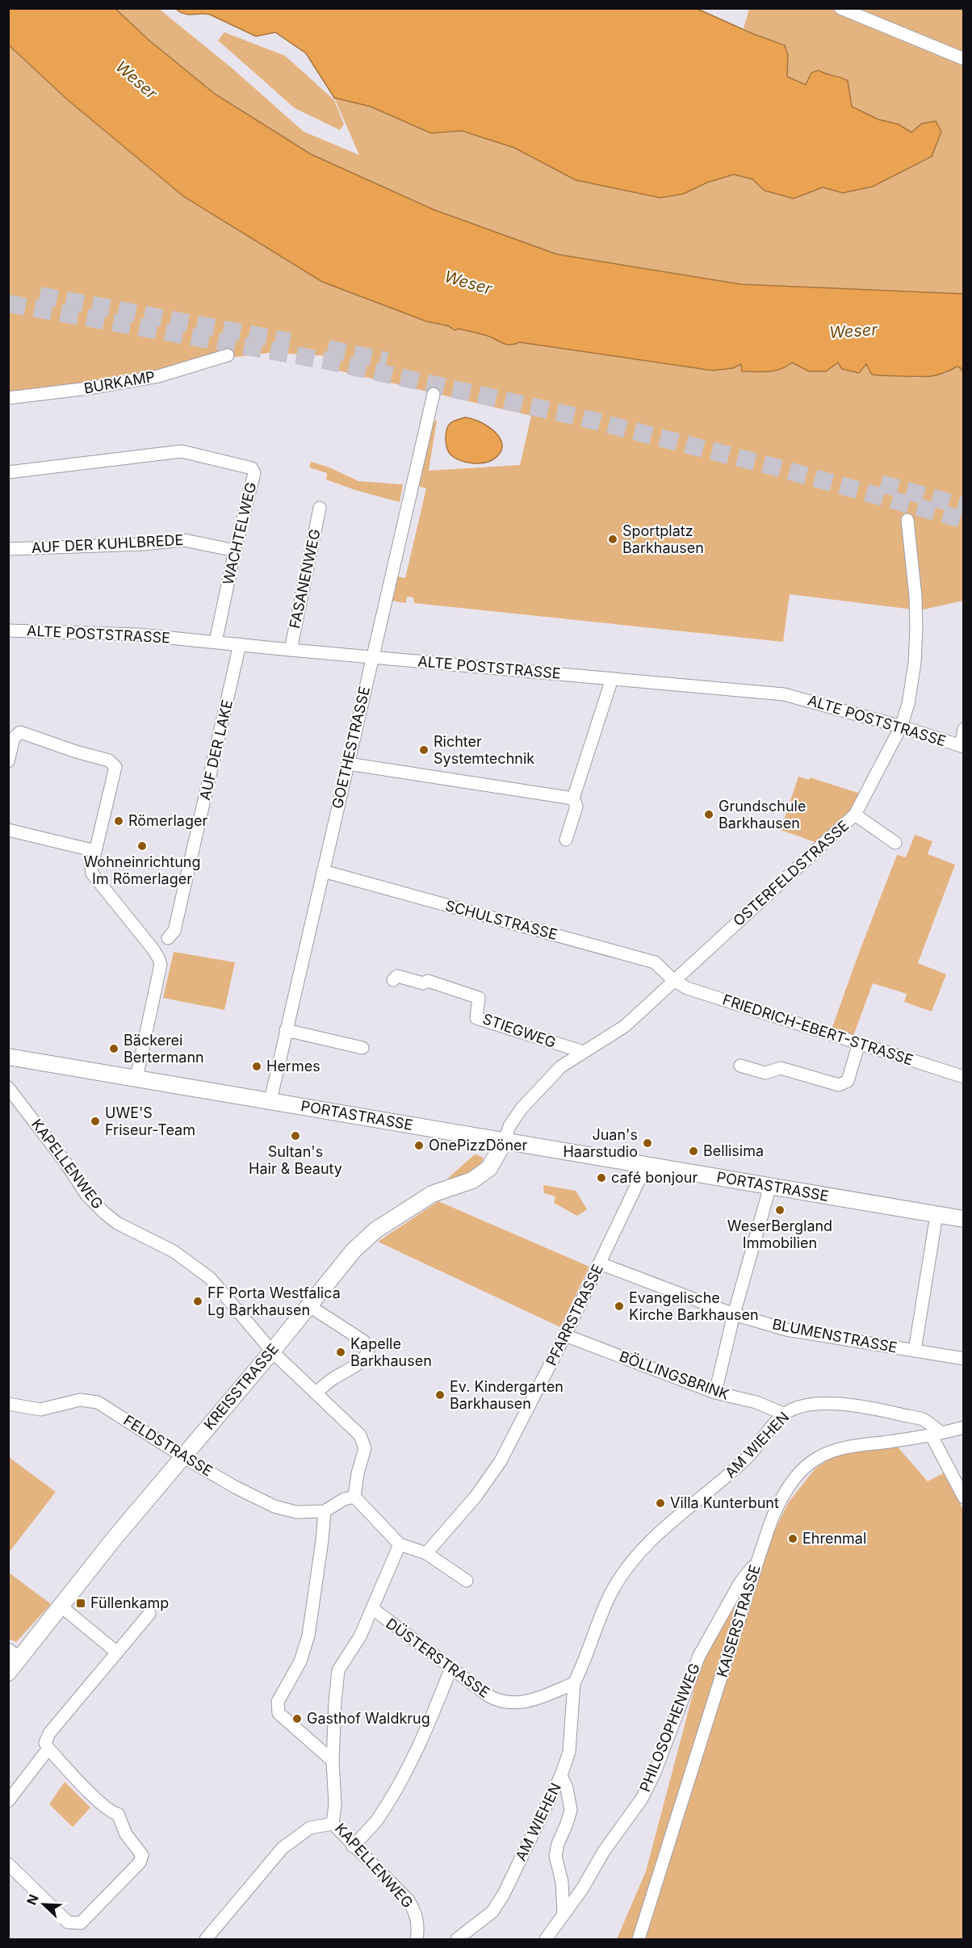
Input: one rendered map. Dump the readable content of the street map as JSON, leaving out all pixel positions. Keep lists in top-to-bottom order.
{
  "streets": {
    "main road": ["PORTASTRASSE", "KREISSTRASSE"],
    "street": [
      "BURKAMP",
      "WACHTELWEG",
      "AUF DER KUHLBREDE",
      "FASANENWEG",
      "ALTE POSTSTRASSE",
      "GOETHESTRASSE",
      "AUF DER LAKE",
      "OSTERFELDSTRASSE",
      "SCHULSTRASSE",
      "FRIEDRICH-EBERT-STRASSE",
      "STIEGWEG",
      "KAPELLENWEG",
      "PFARRSTRASSE",
      "BLUMENSTRASSE",
      "BÖLLINGSBRINK",
      "AM WIEHEN",
      "FELDSTRASSE",
      "KAISERSTRASSE",
      "DÜSTERSTRASSE",
      "PHILOSOPHENWEG"
    ]
  },
  "crossings": [
    ["WACHTELWEG", "AUF DER KUHLBREDE"],
    ["WACHTELWEG", "ALTE POSTSTRASSE"],
    ["FASANENWEG", "ALTE POSTSTRASSE"],
    ["ALTE POSTSTRASSE", "GOETHESTRASSE"],
    ["ALTE POSTSTRASSE", "AUF DER LAKE"],
    ["ALTE POSTSTRASSE", "OSTERFELDSTRASSE"],
    ["GOETHESTRASSE", "SCHULSTRASSE"],
    ["GOETHESTRASSE", "PORTASTRASSE"],
    ["OSTERFELDSTRASSE", "SCHULSTRASSE"],
    ["OSTERFELDSTRASSE", "FRIEDRICH-EBERT-STRASSE"],
    ["OSTERFELDSTRASSE", "STIEGWEG"],
    ["OSTERFELDSTRASSE", "PORTASTRASSE"],
    ["OSTERFELDSTRASSE", "KREISSTRASSE"],
    ["SCHULSTRASSE", "FRIEDRICH-EBERT-STRASSE"],
    ["PORTASTRASSE", "PFARRSTRASSE"],
    ["PORTASTRASSE", "KREISSTRASSE"],
    ["KAPELLENWEG", "KREISSTRASSE"],
    ["KAPELLENWEG", "DÜSTERSTRASSE"],
    ["PFARRSTRASSE", "BLUMENSTRASSE"],
    ["PFARRSTRASSE", "BÖLLINGSBRINK"],
    ["BÖLLINGSBRINK", "AM WIEHEN"],
    ["KREISSTRASSE", "FELDSTRASSE"],
    ["AM WIEHEN", "KAISERSTRASSE"],
    ["AM WIEHEN", "DÜSTERSTRASSE"],
    ["KAISERSTRASSE", "PHILOSOPHENWEG"]
  ],
  "water": ["Weser"],
  "places": {
    "other": [
      "Sportplatz Barkhausen",
      "Richter Systemtechnik",
      "Grundschule Barkhausen",
      "Römerlager",
      "Wohneinrichtung Im Römerlager",
      "Bäckerei Bertermann",
      "Hermes",
      "UWE'S Friseur-Team",
      "Sultan's Hair & Beauty",
      "Juan's Haarstudio",
      "OnePizzDöner",
      "Bellisima",
      "café bonjour",
      "WeserBergland Immobilien",
      "FF Porta Westfalica Lg Barkhausen",
      "Evangelische Kirche Barkhausen",
      "Kapelle Barkhausen",
      "Ev. Kindergarten Barkhausen",
      "Villa Kunterbunt",
      "Ehrenmal",
      "Gasthof Waldkrug"
    ],
    "transit": ["Füllenkamp"]
  },
  "north": "top left"
}
